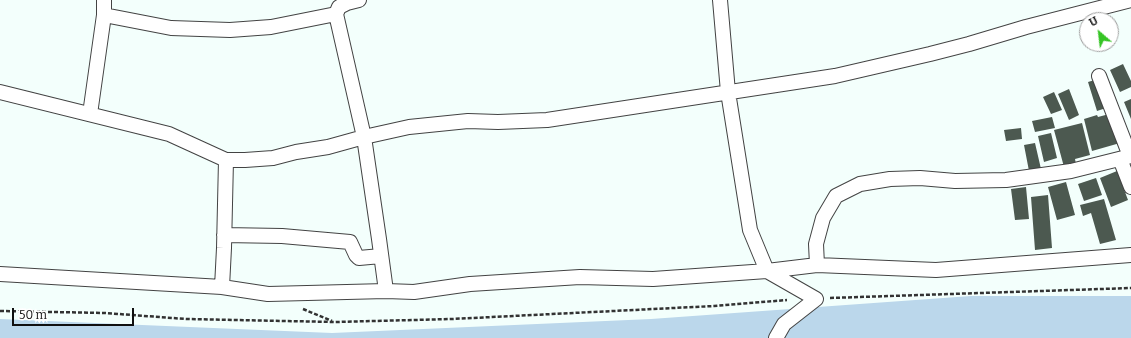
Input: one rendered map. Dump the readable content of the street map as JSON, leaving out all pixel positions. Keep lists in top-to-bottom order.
{
  "scale_bar": "50 m",
  "north": "top left"
}
